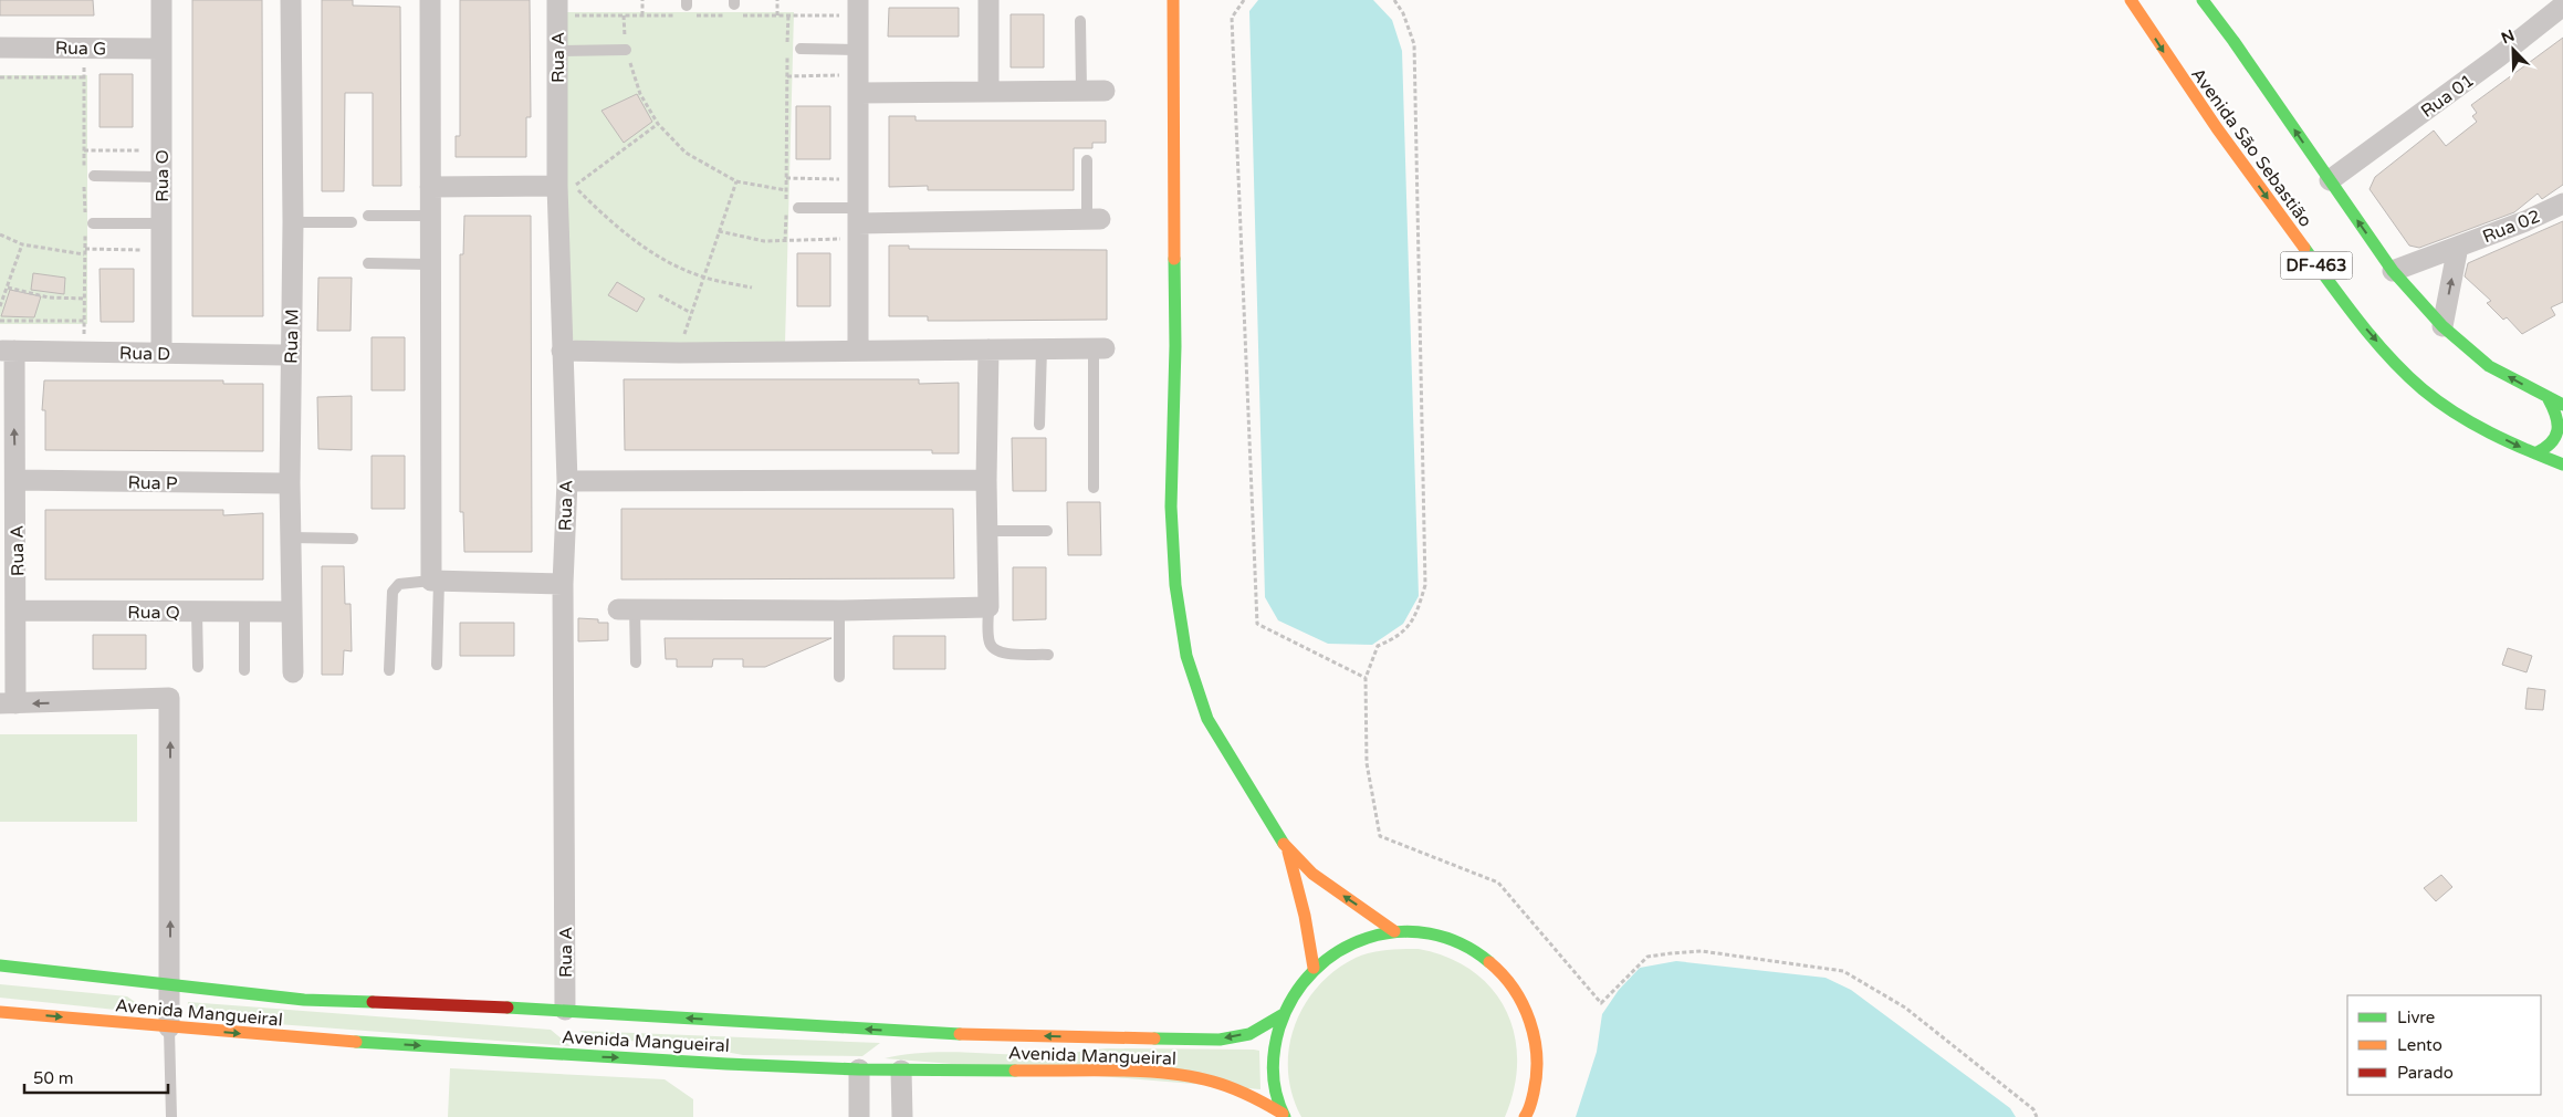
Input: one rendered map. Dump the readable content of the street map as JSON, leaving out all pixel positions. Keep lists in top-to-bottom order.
{
  "streets": {
    "street": [
      "Rua G",
      "Rua A",
      "Rua 01",
      "Avenida São Sebastião",
      "Rua O",
      "Rua 02",
      "DF-463",
      "Rua M",
      "Rua D",
      "Rua P",
      "Rua Q",
      "Avenida Mangueiral"
    ]
  },
  "crossings": [
    ["Rua G", "Rua O"],
    ["Rua A", "Rua D"],
    ["Rua A", "Rua P"],
    ["Rua A", "Rua Q"],
    ["Rua A", "Avenida Mangueiral"],
    ["Rua 01", "DF-463"],
    ["Rua O", "Rua D"],
    ["Rua 02", "DF-463"],
    ["Rua M", "Rua D"],
    ["Rua M", "Rua P"],
    ["Rua M", "Rua Q"]
  ],
  "legend": ["Livre", "Lento", "Parado"],
  "scale_bar": "50 m",
  "north": "top left"
}
